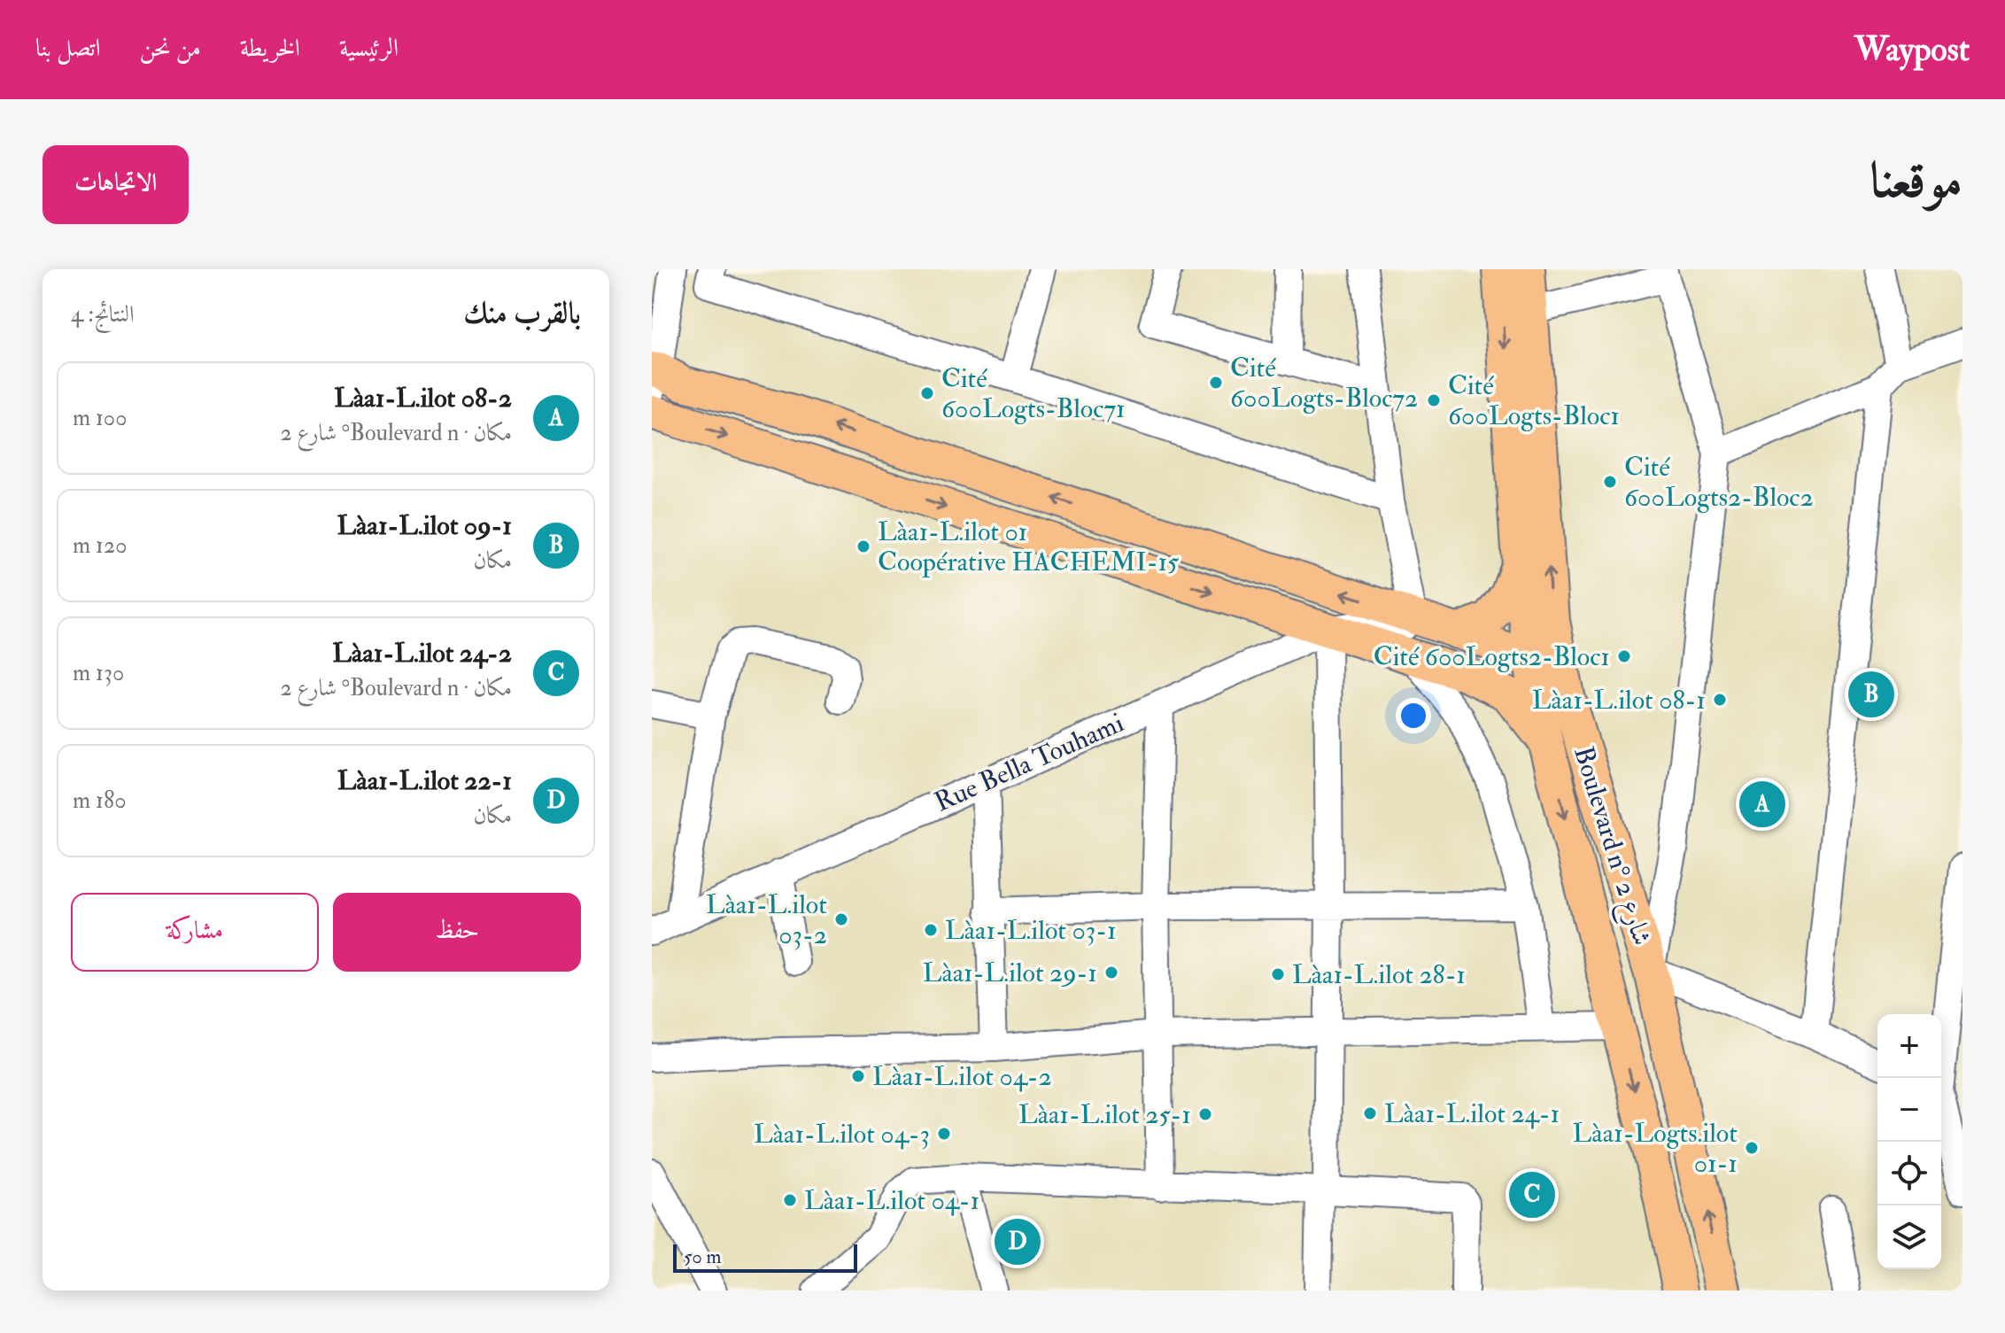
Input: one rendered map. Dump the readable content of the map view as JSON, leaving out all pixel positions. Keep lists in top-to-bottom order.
{
  "streets": {
    "main road": ["Boulevard n° شارع 2"],
    "street": ["Rue Bella Touhami"]
  },
  "places": [
    "Cité 600Logts-Bloc72",
    "Cité 600Logts-Bloc71",
    "Cité 600Logts-Bloc1",
    "Cité 600Logts2-Bloc2",
    "Làa1-L.ilot 01 Coopérative HACHEMI-15",
    "Cité 600Logts2-Bloc1",
    "Làa1-L.ilot 08-1",
    "Làa1-L.ilot 03-2",
    "Làa1-L.ilot 03-1",
    "Làa1-L.ilot 29-1",
    "Làa1-L.ilot 28-1",
    "Làa1-L.ilot 04-2",
    "Làa1-L.ilot 24-1",
    "Làa1-L.ilot 25-1",
    "Làa1-L.ilot 04-3",
    "Làa1-Logts.ilot 01-1",
    "Làa1-L.ilot 04-1"
  ],
  "scale_bar": "50 m",
  "page": {
    "header": "Waypost",
    "nav": [
      "الرئيسية",
      "الخريطة",
      "من نحن",
      "اتصل بنا"
    ],
    "title": "موقعنا",
    "buttons": [
      "الاتجاهات",
      ["حفظ", "مشاركة"]
    ],
    "heading": ["بالقرب منك", "النتائج: 4"],
    "list": [
      {
        "mark": "A",
        "name": "Làa1-L.ilot 08-2",
        "note": "مكان · Boulevard n° شارع 2",
        "value": "100 m"
      },
      {
        "mark": "B",
        "name": "Làa1-L.ilot 09-1",
        "note": "مكان",
        "value": "120 m"
      },
      {
        "mark": "C",
        "name": "Làa1-L.ilot 24-2",
        "note": "مكان · Boulevard n° شارع 2",
        "value": "130 m"
      },
      {
        "mark": "D",
        "name": "Làa1-L.ilot 22-1",
        "note": "مكان",
        "value": "180 m"
      }
    ],
    "pins": [
      "B",
      "A",
      "C",
      "D"
    ],
    "map_buttons": ["+", "−"],
    "scale": "50 m"
  }
}
